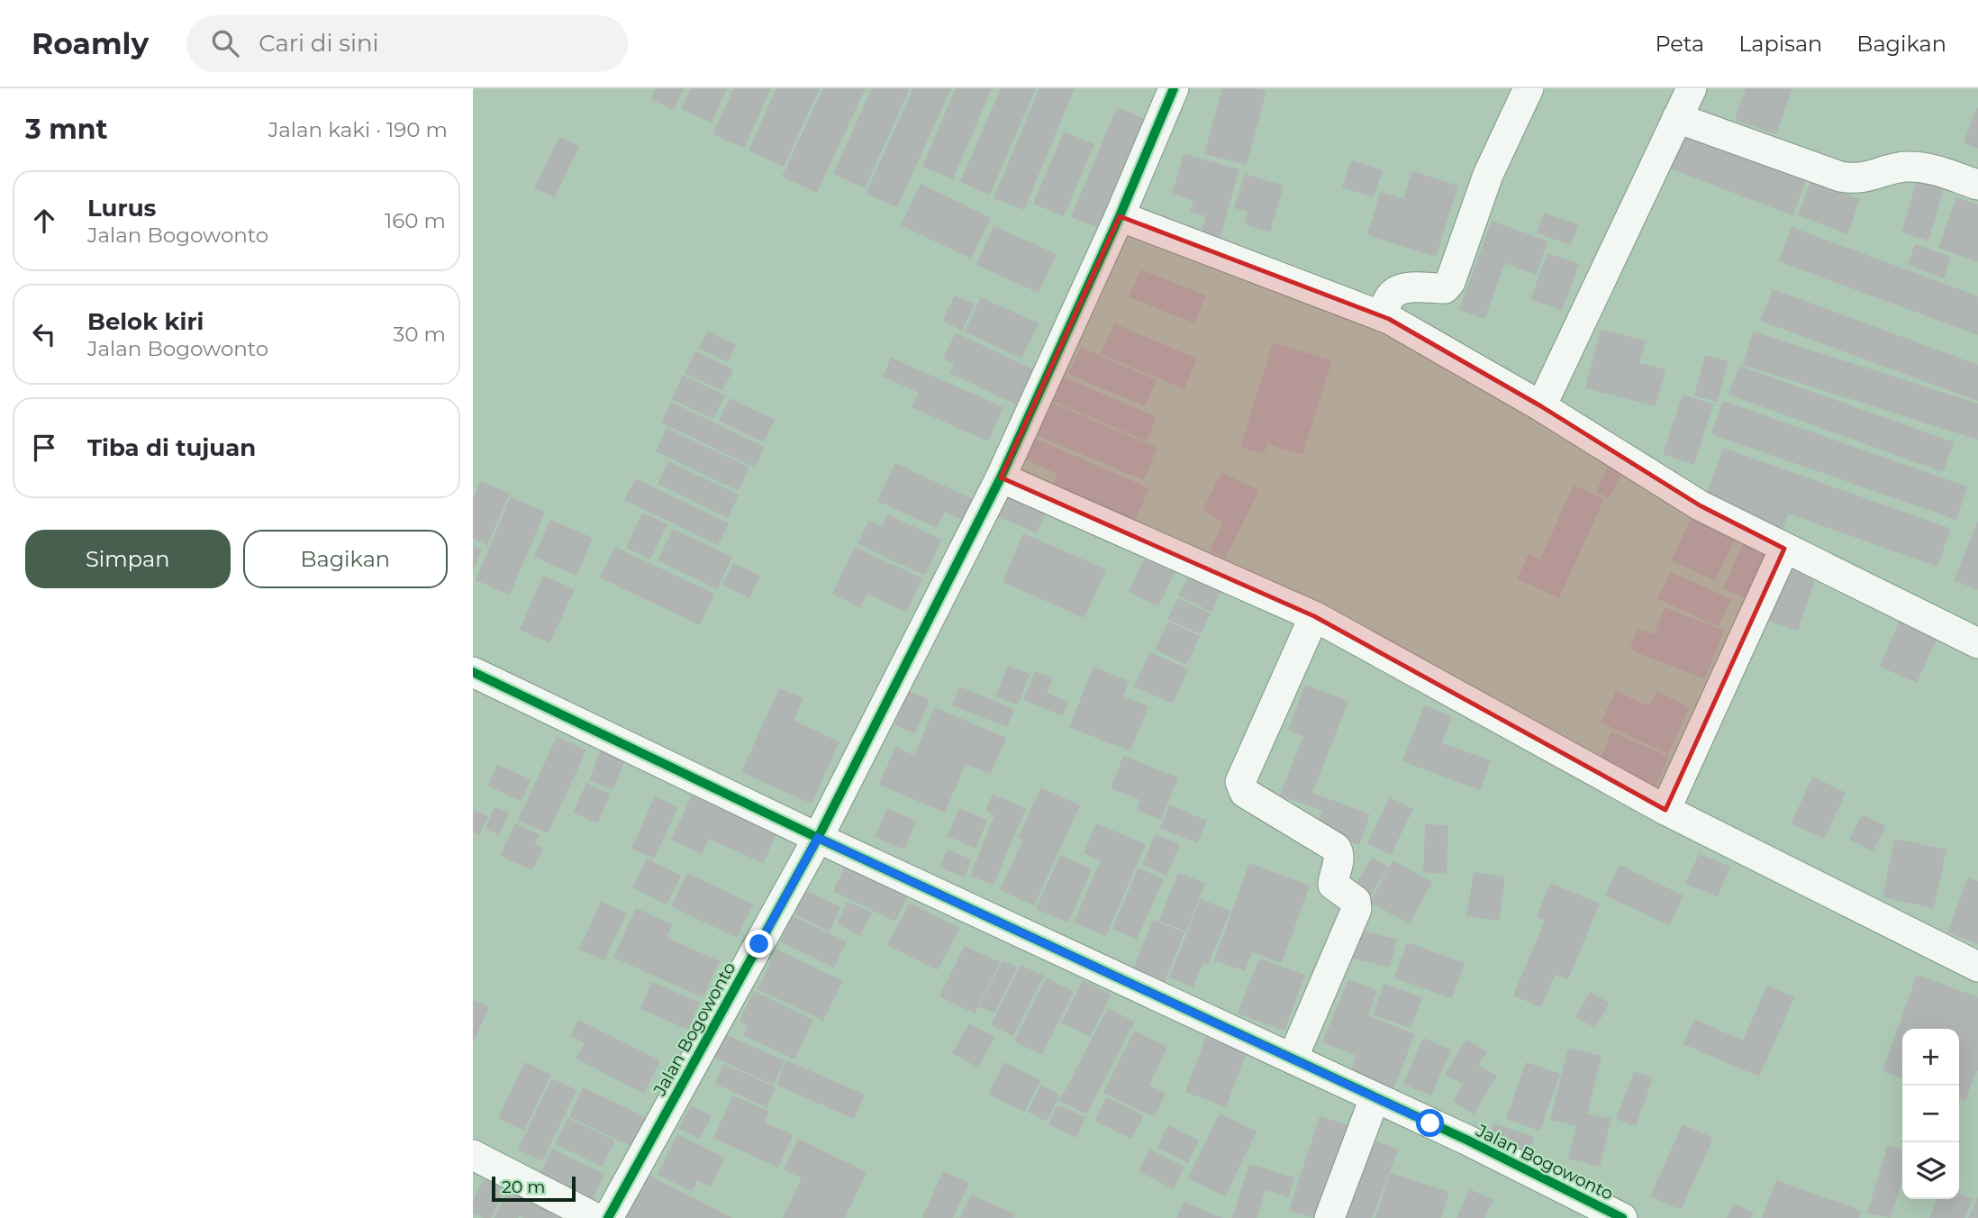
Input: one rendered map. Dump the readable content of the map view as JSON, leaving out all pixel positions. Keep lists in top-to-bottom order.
{
  "streets": {
    "street": ["Jalan Bogowonto"]
  },
  "scale_bar": "20 m",
  "page": {
    "header": "Roamly",
    "search": "Cari di sini",
    "nav": ["Peta", "Lapisan", "Bagikan"],
    "heading": ["3 mnt", "Jalan kaki · 190 m"],
    "list": [
      ["Lurus", "Jalan Bogowonto", "160 m"],
      ["Belok kiri", "Jalan Bogowonto", "30 m"],
      "Tiba di tujuan"
    ],
    "buttons": ["Simpan", "Bagikan"],
    "map_buttons": ["+", "−"],
    "scale": "20 m"
  }
}
